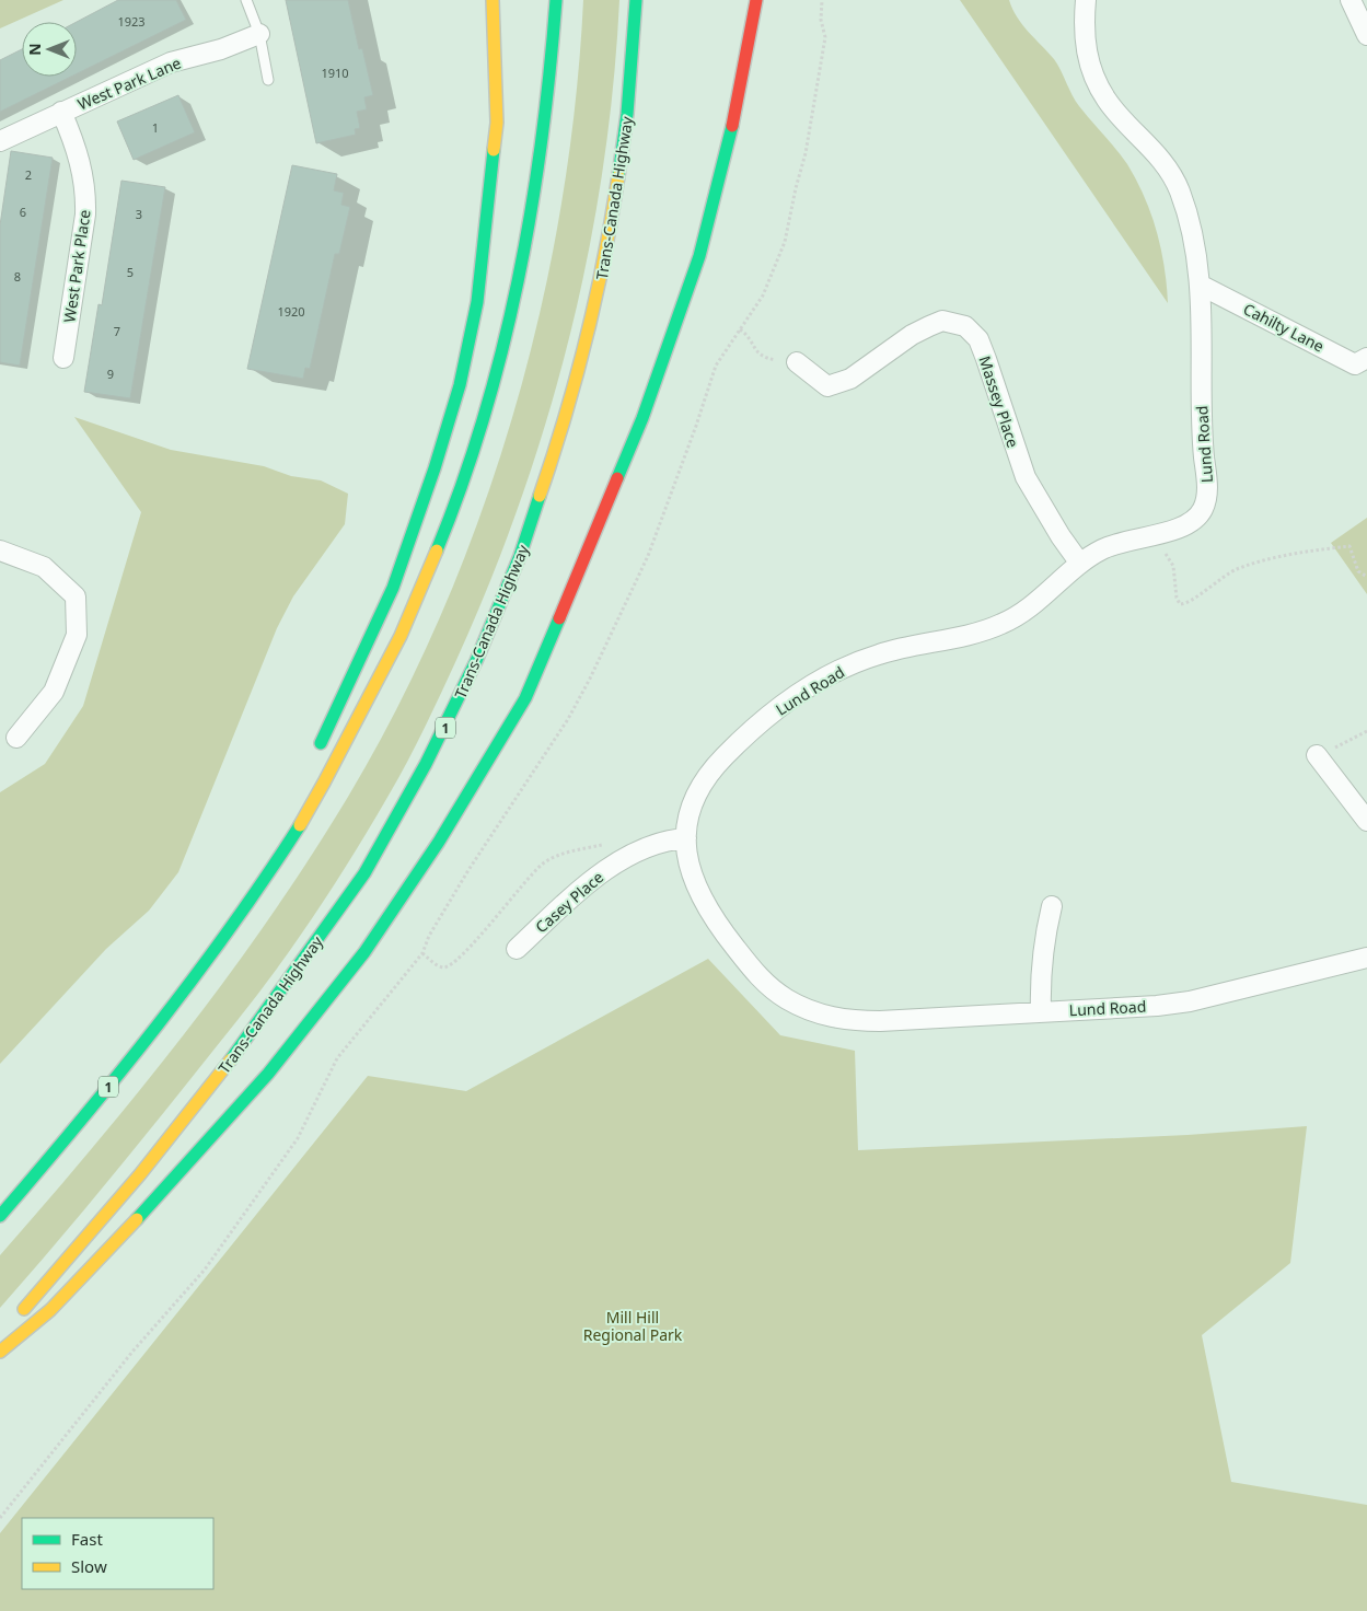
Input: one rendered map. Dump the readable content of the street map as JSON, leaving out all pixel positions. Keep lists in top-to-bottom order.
{
  "streets": {
    "highway": ["Trans-Canada Highway", "1"],
    "street": [
      "West Park Lane",
      "West Park Place",
      "Cahilty Lane",
      "Massey Place",
      "Lund Road",
      "Casey Place"
    ]
  },
  "crossings": [
    ["West Park Lane", "West Park Place"],
    ["Cahilty Lane", "Lund Road"],
    ["Massey Place", "Lund Road"],
    ["Lund Road", "Casey Place"]
  ],
  "parks": ["Mill Hill Regional Park"],
  "house_numbers": [
    "1923",
    "1910",
    "1",
    "2",
    "6",
    "3",
    "5",
    "8",
    "1920",
    "7",
    "9"
  ],
  "legend": ["Fast", "Slow"],
  "north": "left"
}
